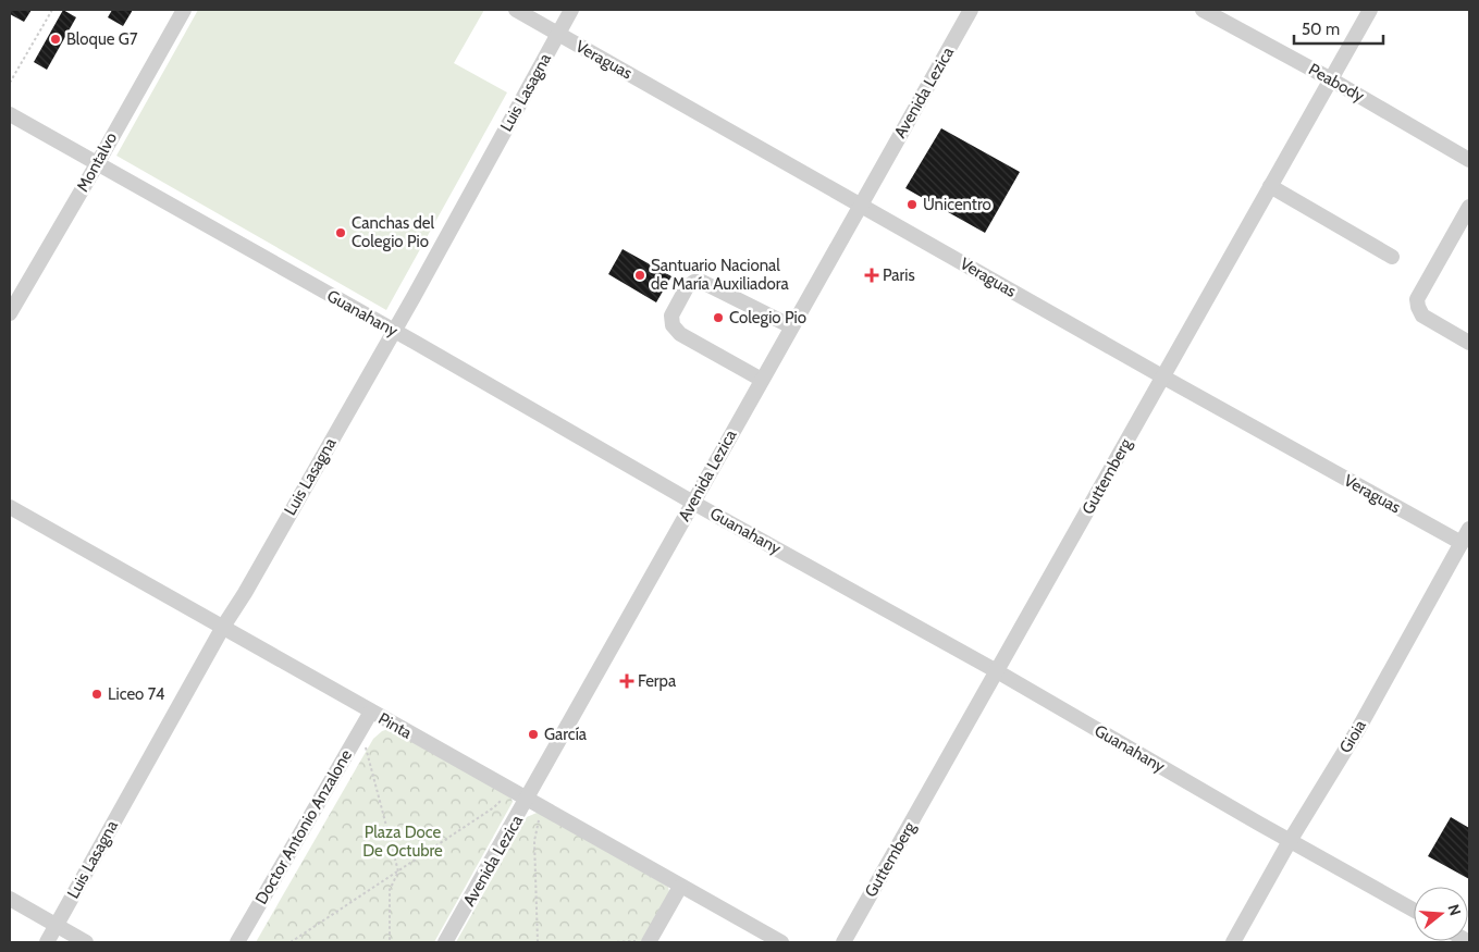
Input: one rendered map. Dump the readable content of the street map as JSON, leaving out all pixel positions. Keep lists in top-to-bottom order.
{
  "streets": {
    "street": [
      "Veraguas",
      "Peabody",
      "Luis Lasagna",
      "Avenida Lezica",
      "Montalvo",
      "Guanahany",
      "Guttemberg",
      "Pinta",
      "Gioia",
      "Doctor Antonio Anzalone"
    ]
  },
  "crossings": [
    ["Veraguas", "Luis Lasagna"],
    ["Veraguas", "Avenida Lezica"],
    ["Veraguas", "Guttemberg"],
    ["Veraguas", "Gioia"],
    ["Peabody", "Guttemberg"],
    ["Luis Lasagna", "Guanahany"],
    ["Luis Lasagna", "Pinta"],
    ["Avenida Lezica", "Guanahany"],
    ["Avenida Lezica", "Pinta"],
    ["Montalvo", "Guanahany"],
    ["Guanahany", "Guttemberg"],
    ["Guanahany", "Gioia"],
    ["Pinta", "Doctor Antonio Anzalone"]
  ],
  "parks": ["Plaza Doce De Octubre"],
  "places": {
    "other": [
      "Bloque G7",
      "Unicentro",
      "Canchas del Colegio Pio",
      "Santuario Nacional de María Auxiliadora",
      "Colegio Pio",
      "Liceo 74",
      "García"
    ],
    "health": ["Paris", "Ferpa"]
  },
  "scale_bar": "50 m",
  "north": "right"
}
